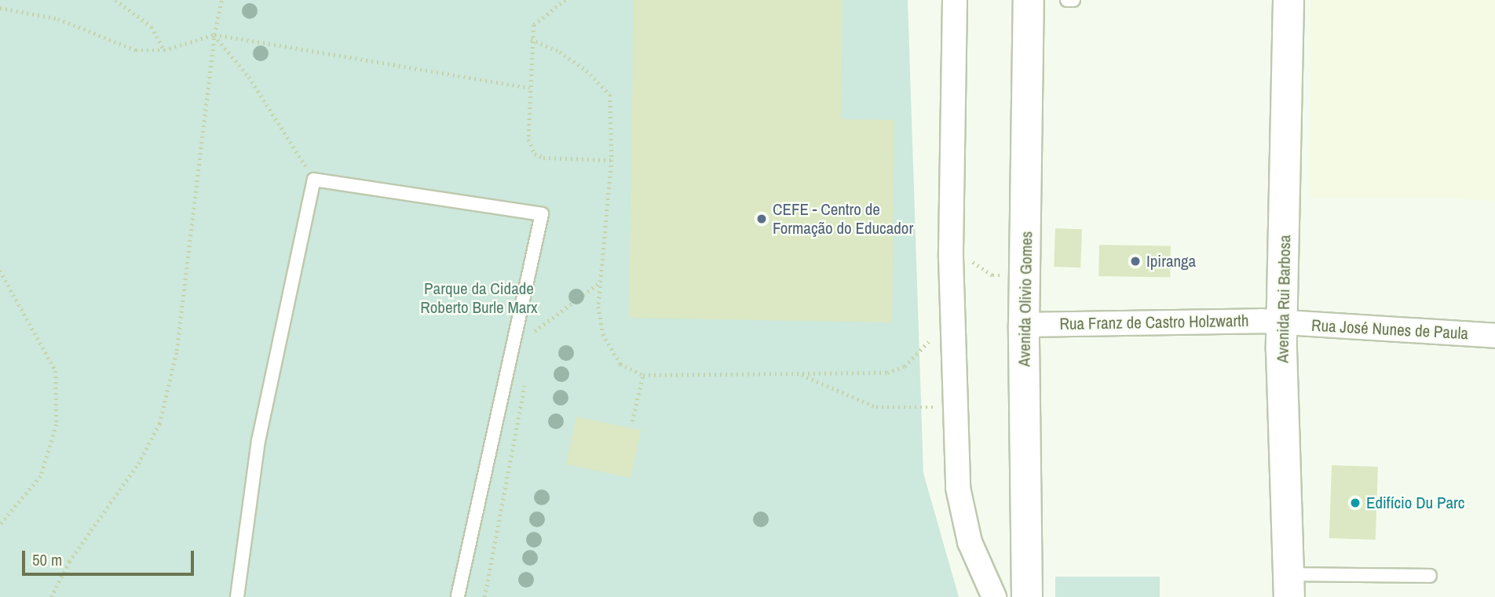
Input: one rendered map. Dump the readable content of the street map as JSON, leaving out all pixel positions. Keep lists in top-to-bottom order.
{
  "streets": {
    "main road": ["Avenida Olivio Gomes", "Avenida Rui Barbosa"],
    "street": ["Rua Franz de Castro Holzwarth", "Rua José Nunes de Paula"]
  },
  "crossings": [
    ["Avenida Olivio Gomes", "Rua Franz de Castro Holzwarth"],
    ["Avenida Rui Barbosa", "Rua Franz de Castro Holzwarth"],
    ["Avenida Rui Barbosa", "Rua José Nunes de Paula"],
    ["Rua Franz de Castro Holzwarth", "Rua José Nunes de Paula"]
  ],
  "parks": ["Parque da Cidade Roberto Burle Marx"],
  "places": ["CEFE - Centro de Formação do Educador", "Ipiranga", "Edifício Du Parc"],
  "scale_bar": "50 m"
}
